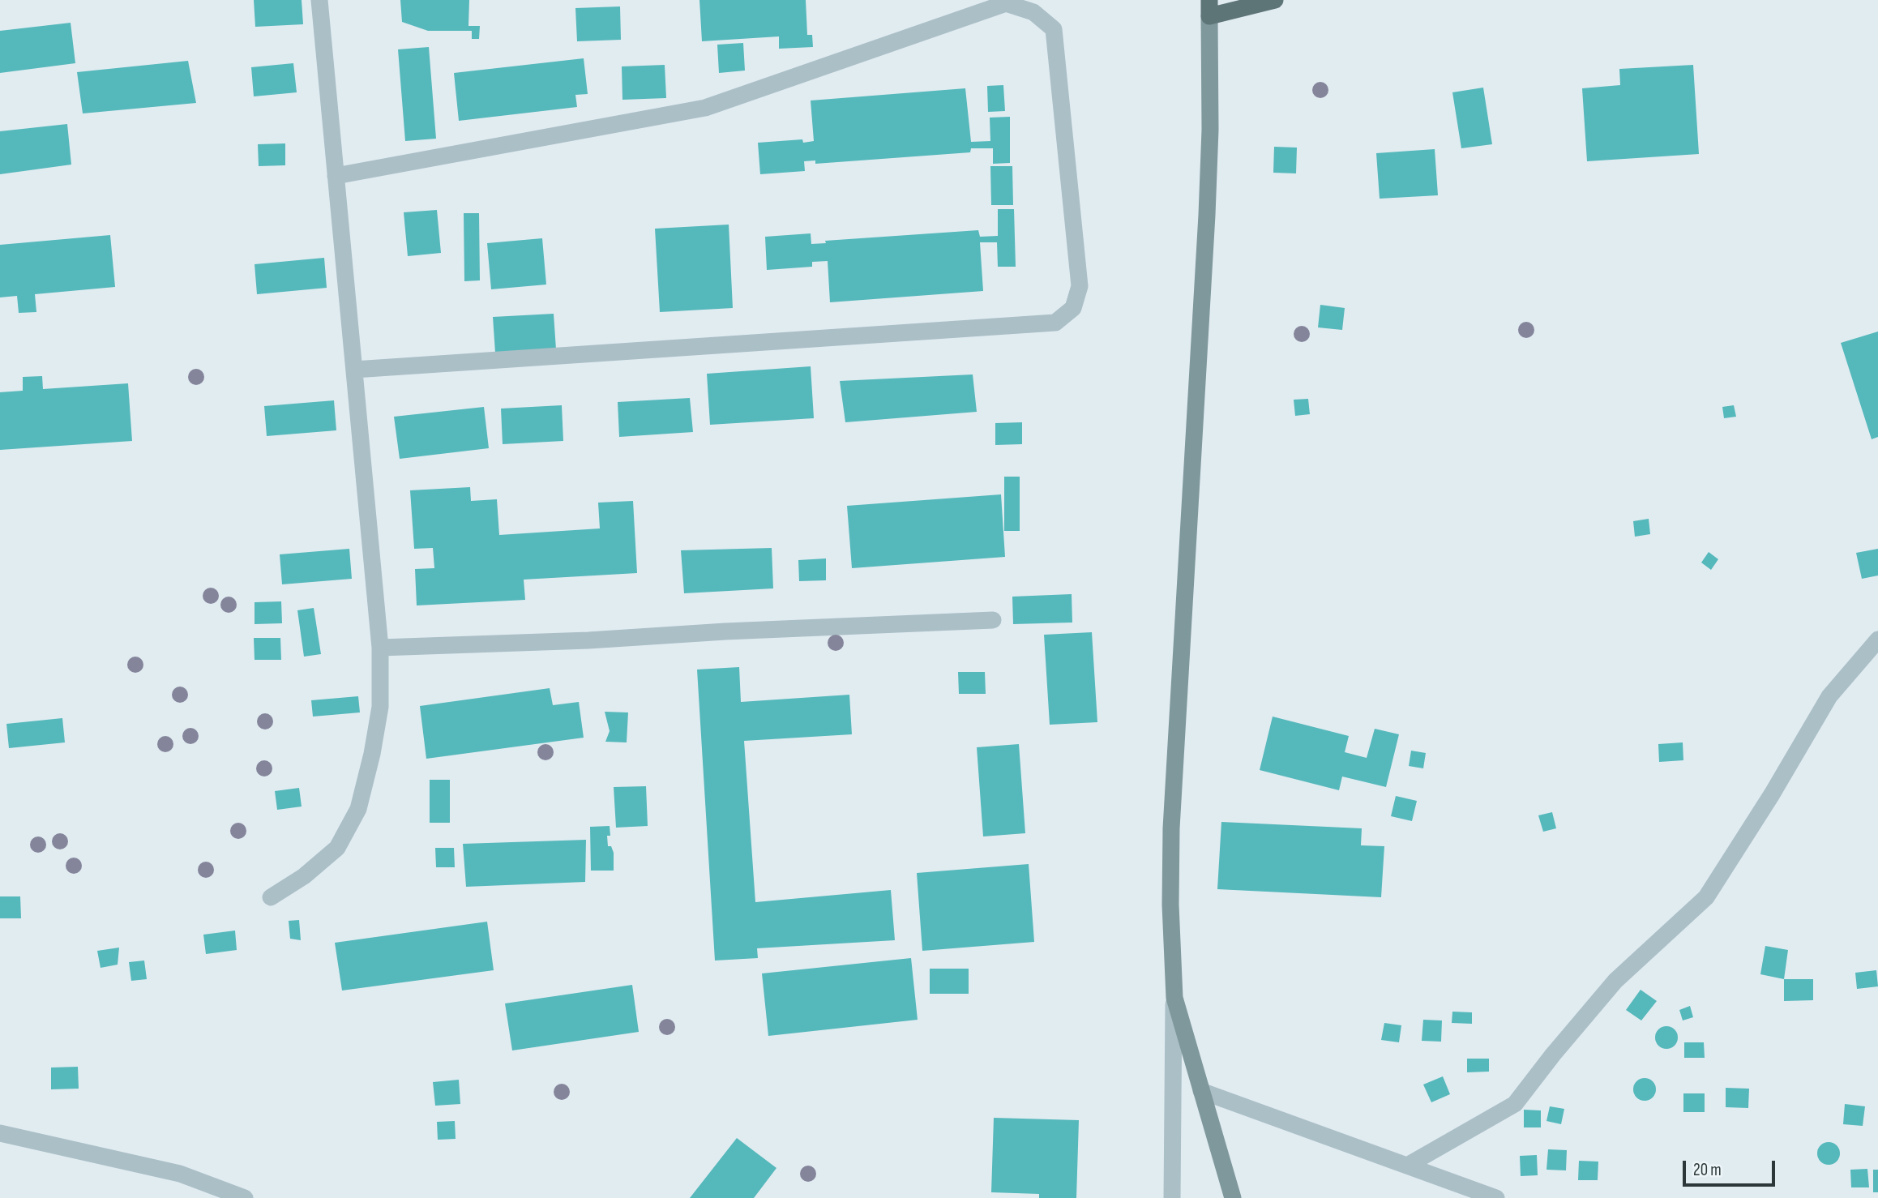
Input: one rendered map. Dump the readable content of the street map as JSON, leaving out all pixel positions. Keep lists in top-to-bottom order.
{
  "scale_bar": "20 m"
}
